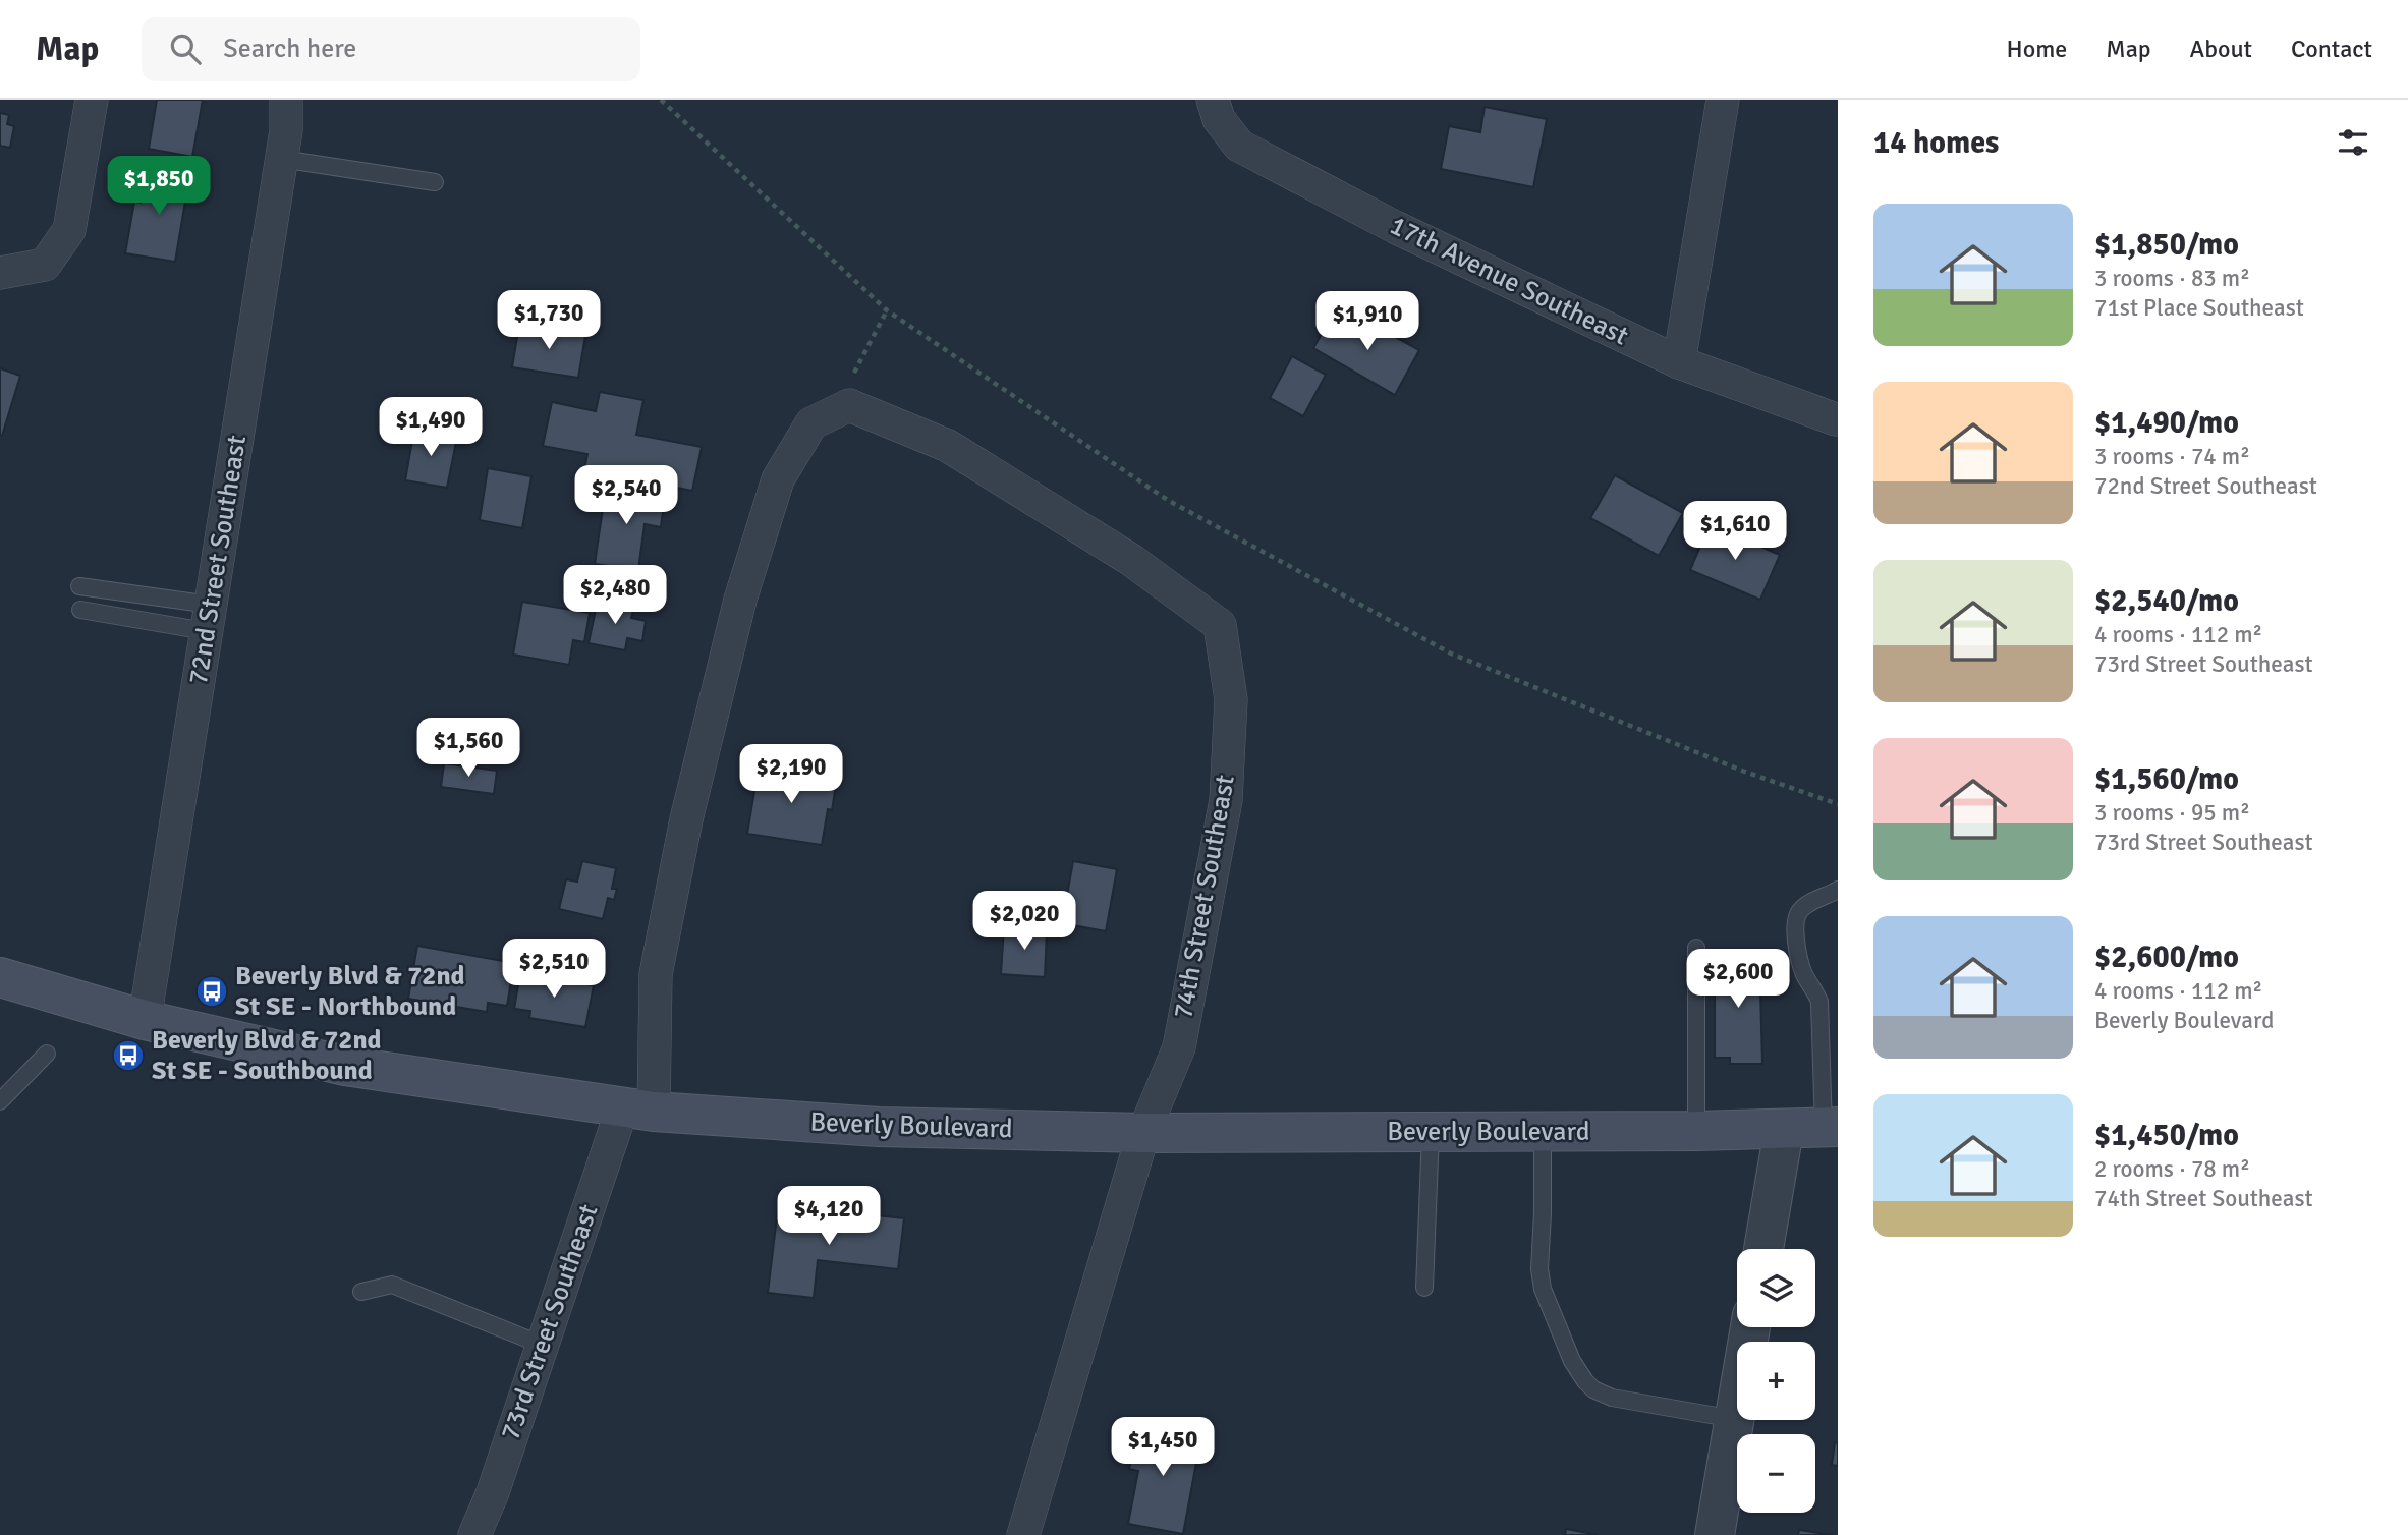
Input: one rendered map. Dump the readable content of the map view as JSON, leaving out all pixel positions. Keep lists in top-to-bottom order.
{
  "streets": {
    "main road": ["Beverly Boulevard"],
    "street": [
      "17th Avenue Southeast",
      "72nd Street Southeast",
      "74th Street Southeast",
      "73rd Street Southeast"
    ]
  },
  "crossings": [
    ["72nd Street Southeast", "Beverly Boulevard"],
    ["74th Street Southeast", "Beverly Boulevard"],
    ["74th Street Southeast", "73rd Street Southeast"],
    ["Beverly Boulevard", "73rd Street Southeast"]
  ],
  "places": {
    "bus stop": ["Beverly Blvd & 72nd St SE - Northbound", "Beverly Blvd & 72nd St SE - Southbound"]
  },
  "page": {
    "header": "Map",
    "search": "Search here",
    "nav": [
      "Home",
      "Map",
      "About",
      "Contact"
    ],
    "heading": "14 homes",
    "price": [
      "$1,850",
      "$1,730",
      "$1,910",
      "$1,490",
      "$2,540",
      "$1,610",
      "$2,480",
      "$1,560",
      "$2,190",
      "$2,020",
      "$2,510",
      "$2,600",
      "$4,120",
      "$1,450"
    ],
    "list": [
      {
        "name": "$1,850/mo",
        "note": "3 rooms · 83 m² · 71st Place Southeast"
      },
      {
        "name": "$1,490/mo",
        "note": "3 rooms · 74 m² · 72nd Street Southeast"
      },
      {
        "name": "$2,540/mo",
        "note": "4 rooms · 112 m² · 73rd Street Southeast"
      },
      {
        "name": "$1,560/mo",
        "note": "3 rooms · 95 m² · 73rd Street Southeast"
      },
      {
        "name": "$2,600/mo",
        "note": "4 rooms · 112 m² · Beverly Boulevard"
      },
      {
        "name": "$1,450/mo",
        "note": "2 rooms · 78 m² · 74th Street Southeast"
      }
    ],
    "map_buttons": ["+", "−"]
  }
}
